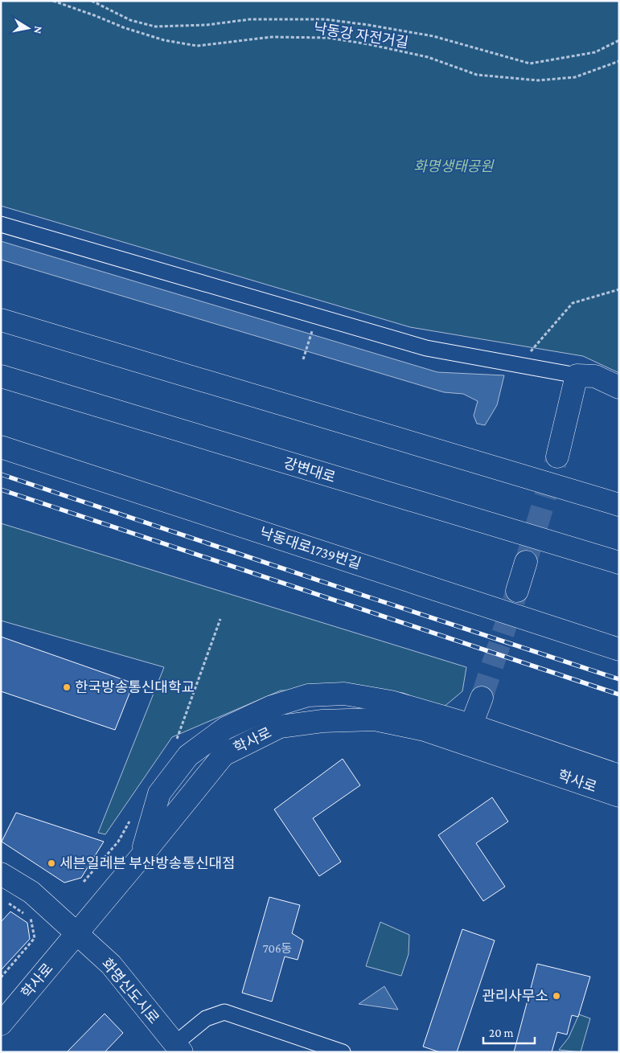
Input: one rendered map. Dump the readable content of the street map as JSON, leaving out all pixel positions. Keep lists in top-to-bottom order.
{
  "streets": {
    "main road": [
      "강변대로",
      "낙동대로1739번길",
      "학사로",
      "화명신도시로"
    ],
    "path": ["낙동강 자전거길"]
  },
  "crossings": [
    ["학사로", "화명신도시로"]
  ],
  "parks": ["화명생태공원"],
  "places": ["한국방송통신대학교", "세븐일레븐 부산방송통신대점", "관리사무소"],
  "house_numbers": ["706동"],
  "scale_bar": "20 m",
  "north": "right"
}
